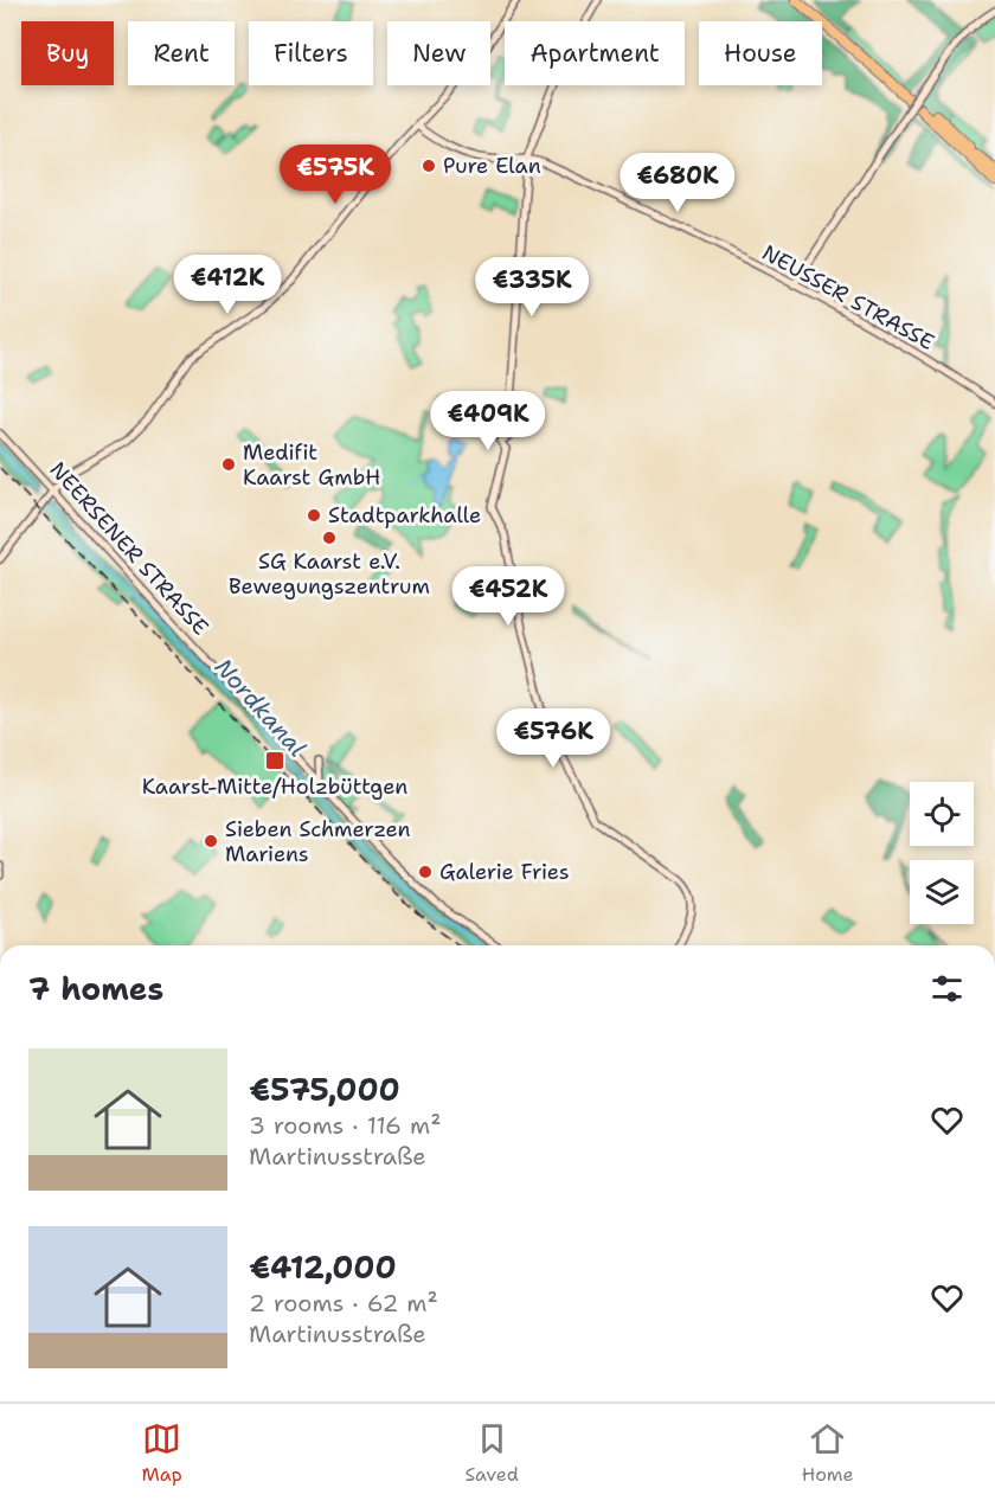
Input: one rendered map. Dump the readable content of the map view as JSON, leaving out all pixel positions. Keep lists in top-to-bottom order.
{
  "streets": {
    "main road": ["NEUSSER STRASSE", "NEERSENER STRASSE"]
  },
  "water": ["Nordkanal"],
  "places": {
    "other": [
      "Pure Elan",
      "Medifit Kaarst GmbH",
      "Stadtparkhalle",
      "SG Kaarst e.V. Bewegungszentrum",
      "Sieben Schmerzen Mariens",
      "Galerie Fries"
    ],
    "transit": ["Kaarst-Mitte/Holzbüttgen"]
  },
  "page": {
    "chip": [
      "Buy",
      "Rent",
      "Filters",
      "New",
      "Apartment",
      "House"
    ],
    "price": [
      "€575K",
      "€680K",
      "€412K",
      "€335K",
      "€409K",
      "€452K",
      "€576K"
    ],
    "heading": "7 homes",
    "list": [
      {
        "name": "€575,000",
        "note": "3 rooms · 116 m² · Martinusstraße"
      },
      {
        "name": "€412,000",
        "note": "2 rooms · 62 m² · Martinusstraße"
      }
    ],
    "tabs": ["Map", "Saved", "Home"]
  }
}
